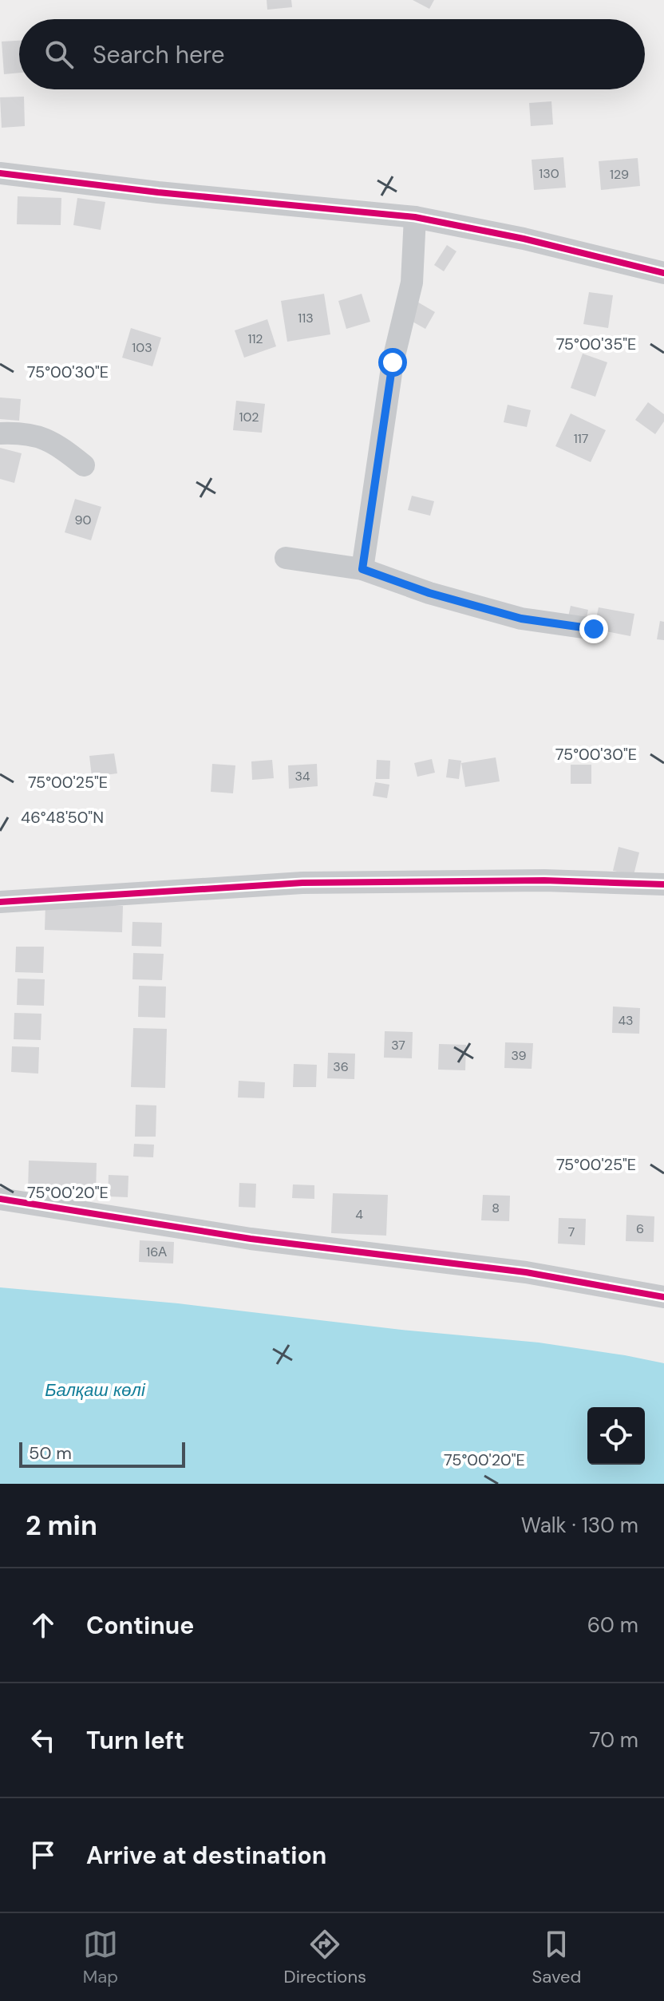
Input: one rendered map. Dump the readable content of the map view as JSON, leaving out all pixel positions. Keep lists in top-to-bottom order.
{
  "water": ["Балқаш көлі"],
  "house_numbers": [
    "130",
    "129",
    "113",
    "112",
    "103",
    "102",
    "117",
    "90",
    "34",
    "43",
    "37",
    "39",
    "36",
    "8",
    "4",
    "6",
    "7",
    "16А"
  ],
  "scale_bar": "50 m",
  "page": {
    "search": "Search here",
    "scale": "50 m",
    "heading": ["2 min", "Walk · 130 m"],
    "list": [
      ["Continue", "60 m"],
      ["Turn left", "70 m"],
      "Arrive at destination"
    ],
    "nav": ["Map", "Directions", "Saved"]
  },
  "coordinates": [
    "75°00'35\"E",
    "75°00'30\"E",
    "75°00'25\"E",
    "46°48'50\"N",
    "75°00'20\"E"
  ]
}
